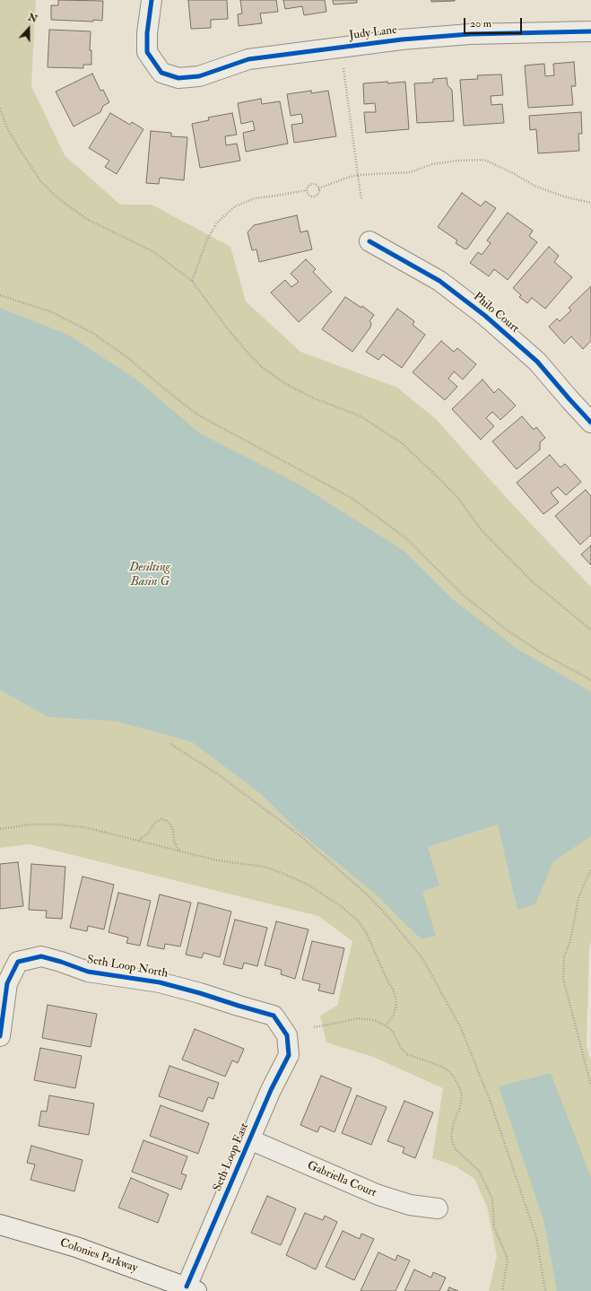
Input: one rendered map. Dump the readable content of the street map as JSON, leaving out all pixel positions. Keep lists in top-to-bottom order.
{
  "streets": {
    "street": [
      "Judy Lane",
      "Philo Court",
      "Seth Loop North",
      "Seth Loop East",
      "Gabriella Court",
      "Colonies Parkway"
    ]
  },
  "crossings": [
    ["Seth Loop North", "Seth Loop East"],
    ["Seth Loop East", "Gabriella Court"],
    ["Seth Loop East", "Colonies Parkway"]
  ],
  "water": ["Desilting Basin G"],
  "scale_bar": "20 m",
  "north": "top"
}
